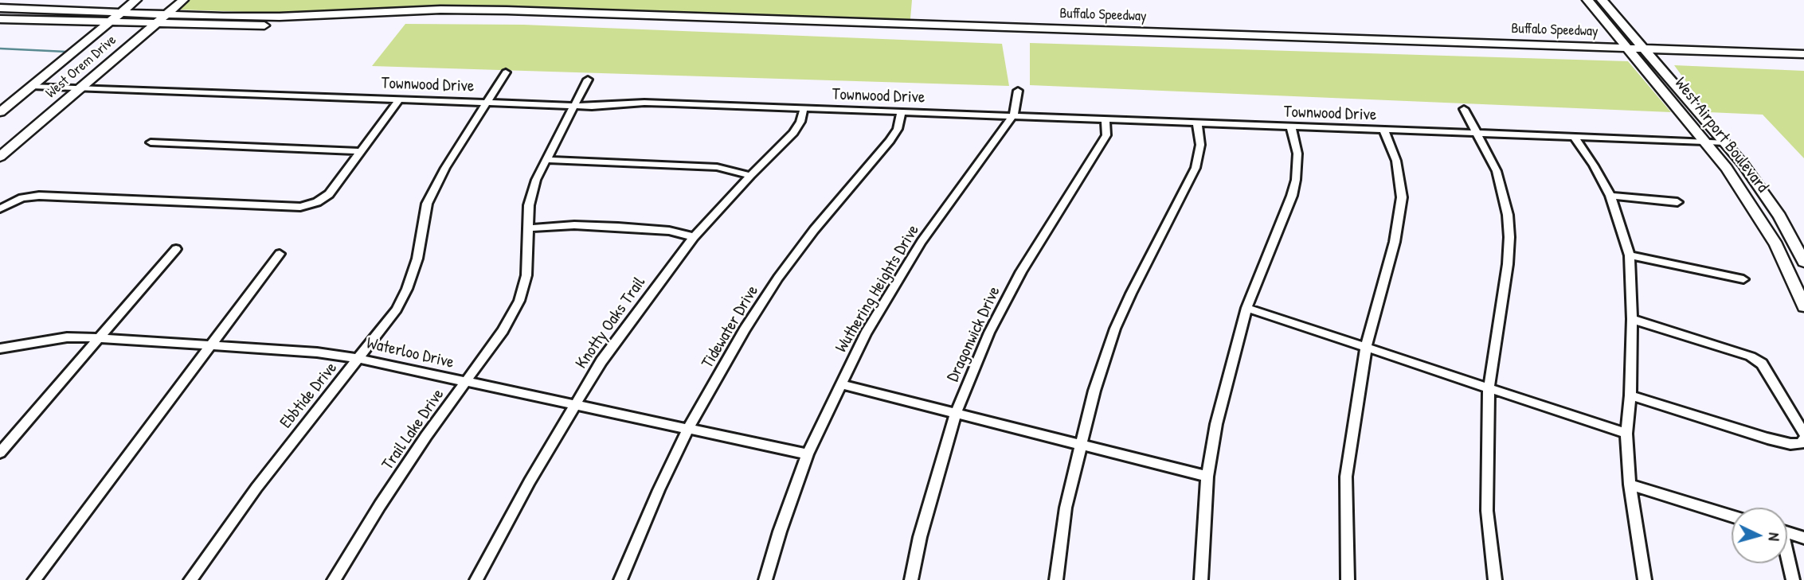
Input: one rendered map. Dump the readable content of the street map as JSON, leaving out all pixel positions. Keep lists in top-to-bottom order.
{
  "streets": {
    "main road": ["Buffalo Speedway", "West Orem Drive", "West Airport Boulevard"],
    "street": [
      "Townwood Drive",
      "Wuthering Heights Drive",
      "Knotty Oaks Trail",
      "Tidewater Drive",
      "Dragonwick Drive",
      "Waterloo Drive",
      "Ebbtide Drive",
      "Trail Lake Drive"
    ]
  },
  "crossings": [
    ["Buffalo Speedway", "West Orem Drive"],
    ["Buffalo Speedway", "West Airport Boulevard"],
    ["West Orem Drive", "Townwood Drive"],
    ["Townwood Drive", "West Airport Boulevard"],
    ["Townwood Drive", "Wuthering Heights Drive"],
    ["Townwood Drive", "Knotty Oaks Trail"],
    ["Townwood Drive", "Tidewater Drive"],
    ["Townwood Drive", "Dragonwick Drive"],
    ["Townwood Drive", "Ebbtide Drive"],
    ["Townwood Drive", "Trail Lake Drive"],
    ["Wuthering Heights Drive", "Waterloo Drive"],
    ["Knotty Oaks Trail", "Waterloo Drive"],
    ["Tidewater Drive", "Waterloo Drive"],
    ["Waterloo Drive", "Ebbtide Drive"],
    ["Waterloo Drive", "Trail Lake Drive"]
  ],
  "north": "right"
}
